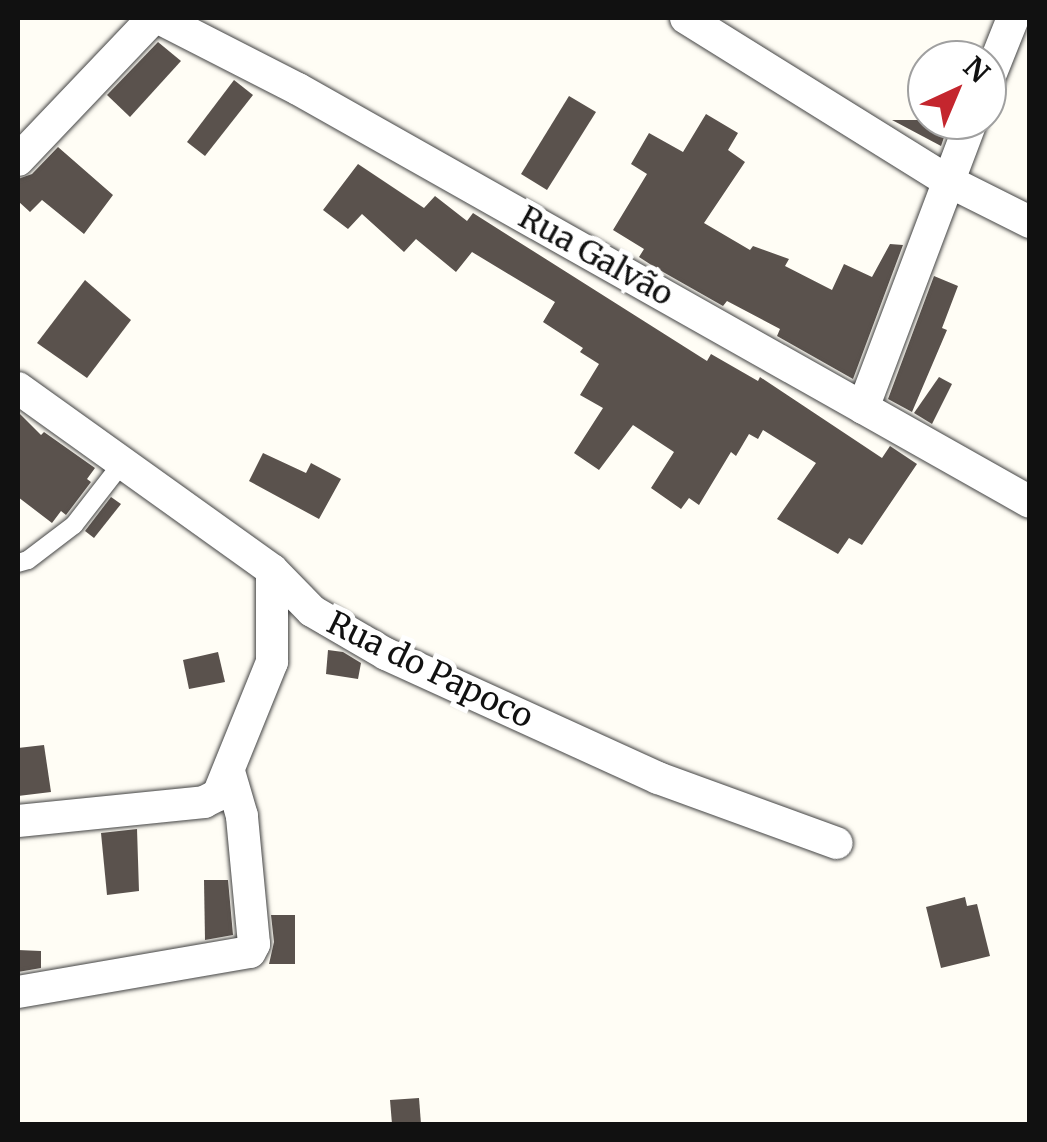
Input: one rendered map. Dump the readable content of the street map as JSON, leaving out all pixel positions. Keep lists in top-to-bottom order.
{
  "streets": {
    "street": ["Rua Galvão", "Rua do Papoco"]
  },
  "north": "top right"
}
